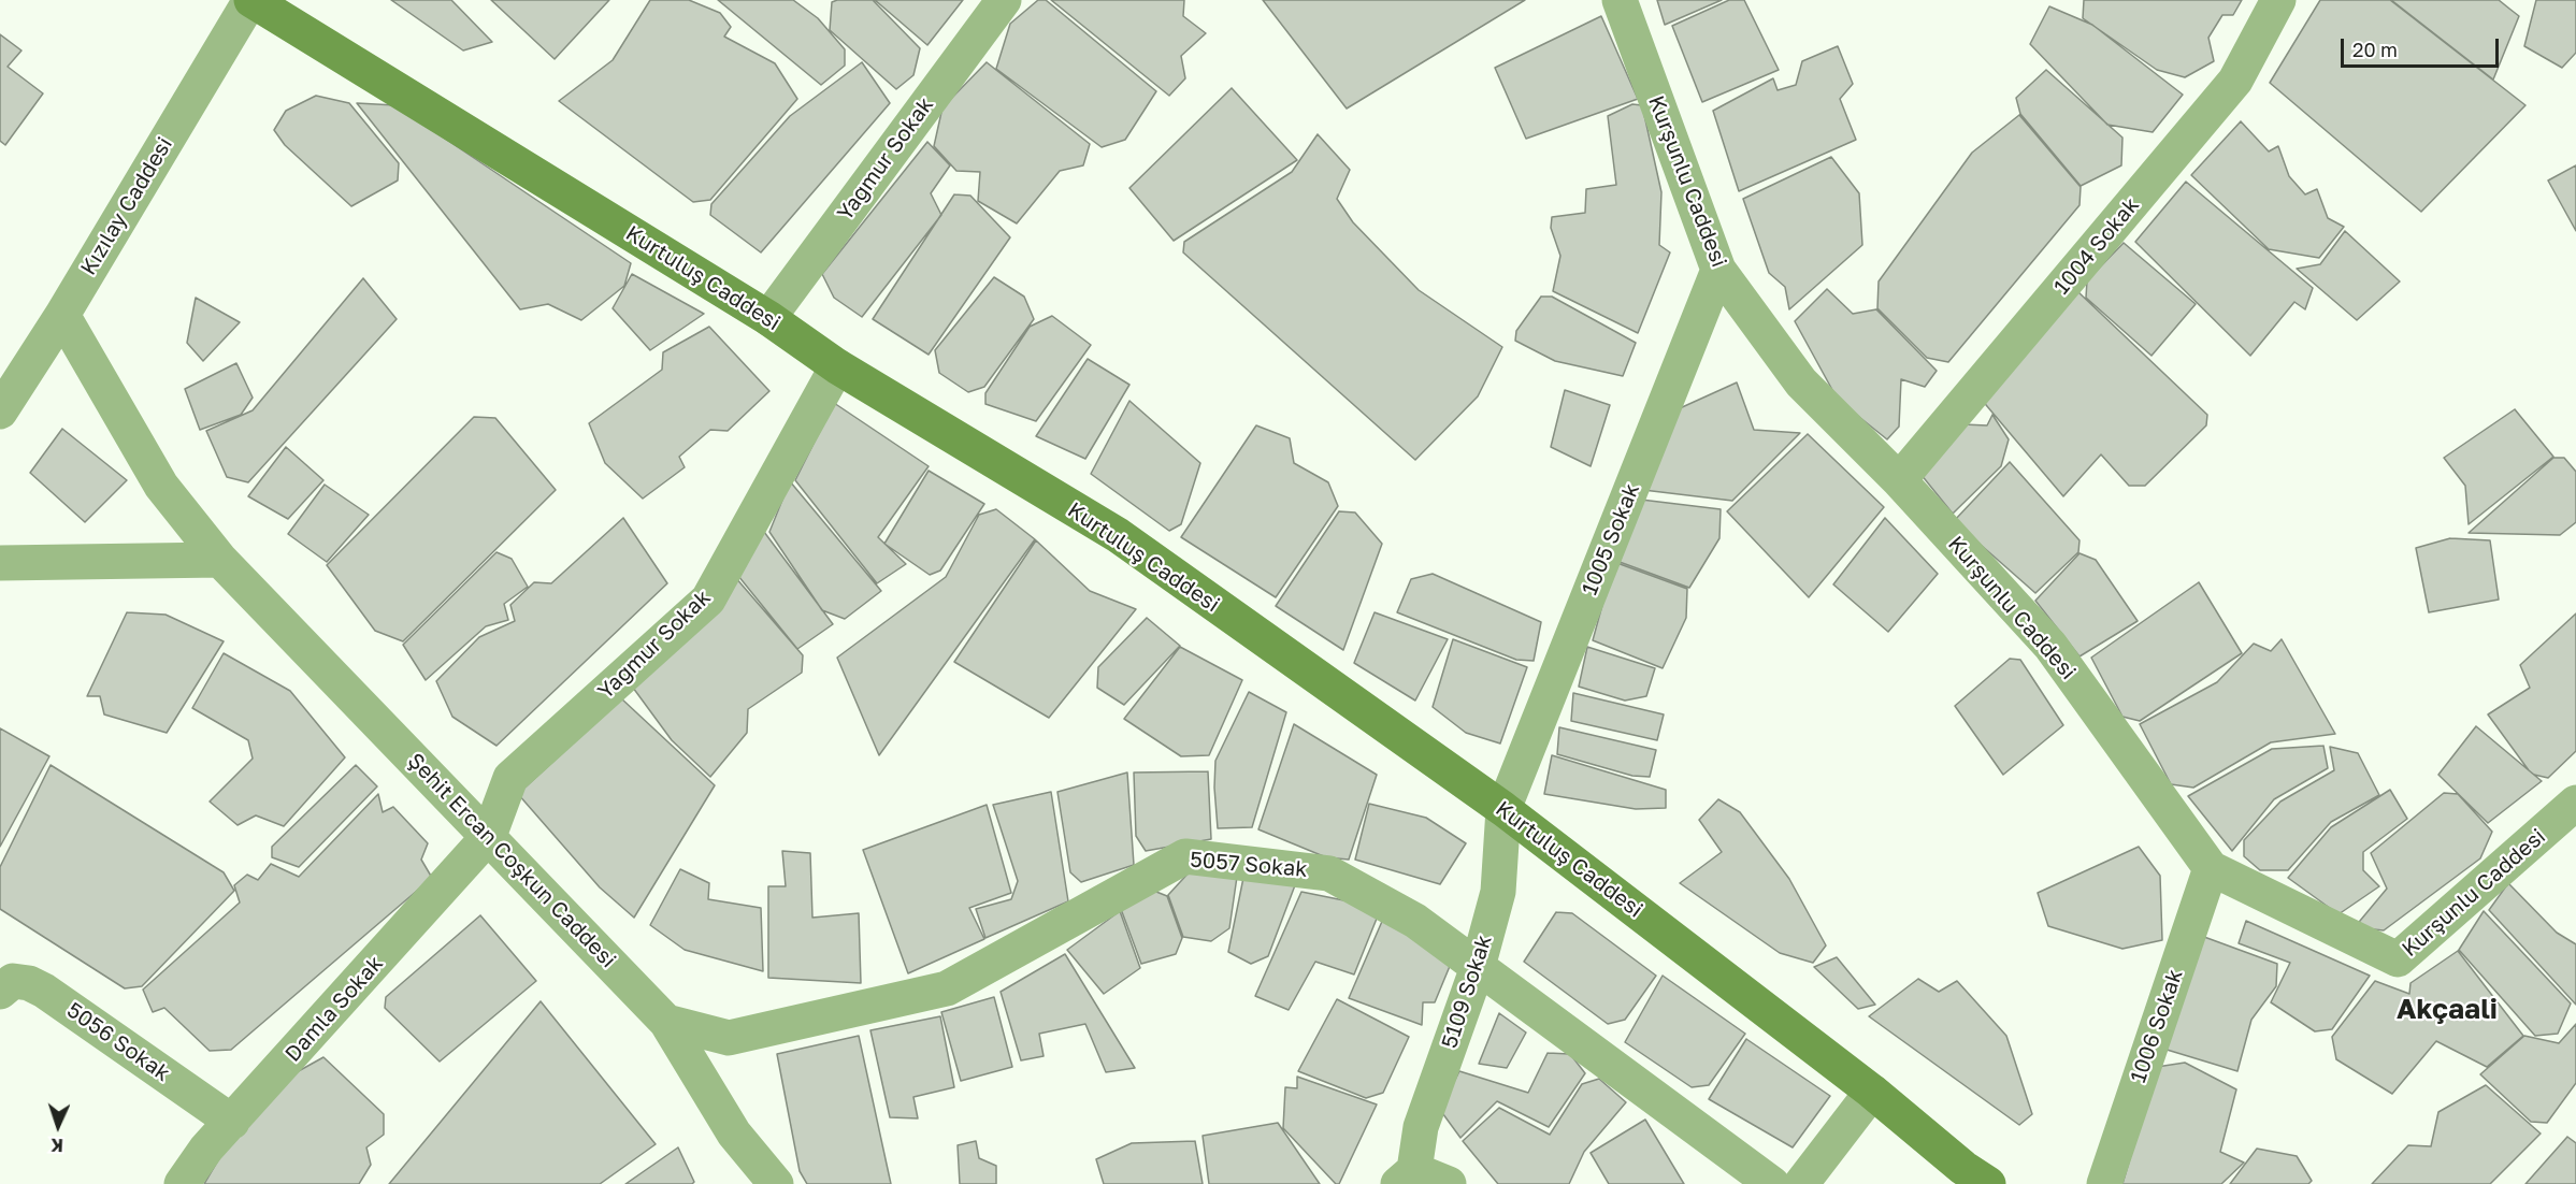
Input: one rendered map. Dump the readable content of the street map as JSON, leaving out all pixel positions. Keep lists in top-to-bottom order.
{
  "streets": {
    "main road": ["Kurtuluş Caddesi"],
    "street": [
      "Yağmur Sokak",
      "Kurşunlu Caddesi",
      "Kızılay Caddesi",
      "1004 Sokak",
      "1005 Sokak",
      "Şehit Ercan Coşkun Caddesi",
      "5057 Sokak",
      "5109 Sokak",
      "Damla Sokak",
      "1006 Sokak",
      "5056 Sokak"
    ]
  },
  "crossings": [
    ["Yağmur Sokak", "Kurtuluş Caddesi"],
    ["Yağmur Sokak", "Şehit Ercan Coşkun Caddesi"],
    ["Yağmur Sokak", "Damla Sokak"],
    ["Kurşunlu Caddesi", "1004 Sokak"],
    ["Kurşunlu Caddesi", "1005 Sokak"],
    ["Kurşunlu Caddesi", "1006 Sokak"],
    ["Kızılay Caddesi", "Kurtuluş Caddesi"],
    ["Kızılay Caddesi", "Şehit Ercan Coşkun Caddesi"],
    ["Kurtuluş Caddesi", "1005 Sokak"],
    ["Kurtuluş Caddesi", "5109 Sokak"],
    ["1005 Sokak", "5109 Sokak"],
    ["Şehit Ercan Coşkun Caddesi", "5057 Sokak"],
    ["Şehit Ercan Coşkun Caddesi", "Damla Sokak"],
    ["5057 Sokak", "5109 Sokak"],
    ["Damla Sokak", "5056 Sokak"]
  ],
  "districts": ["Akçaali"],
  "scale_bar": "20 m",
  "north": "bottom"
}
